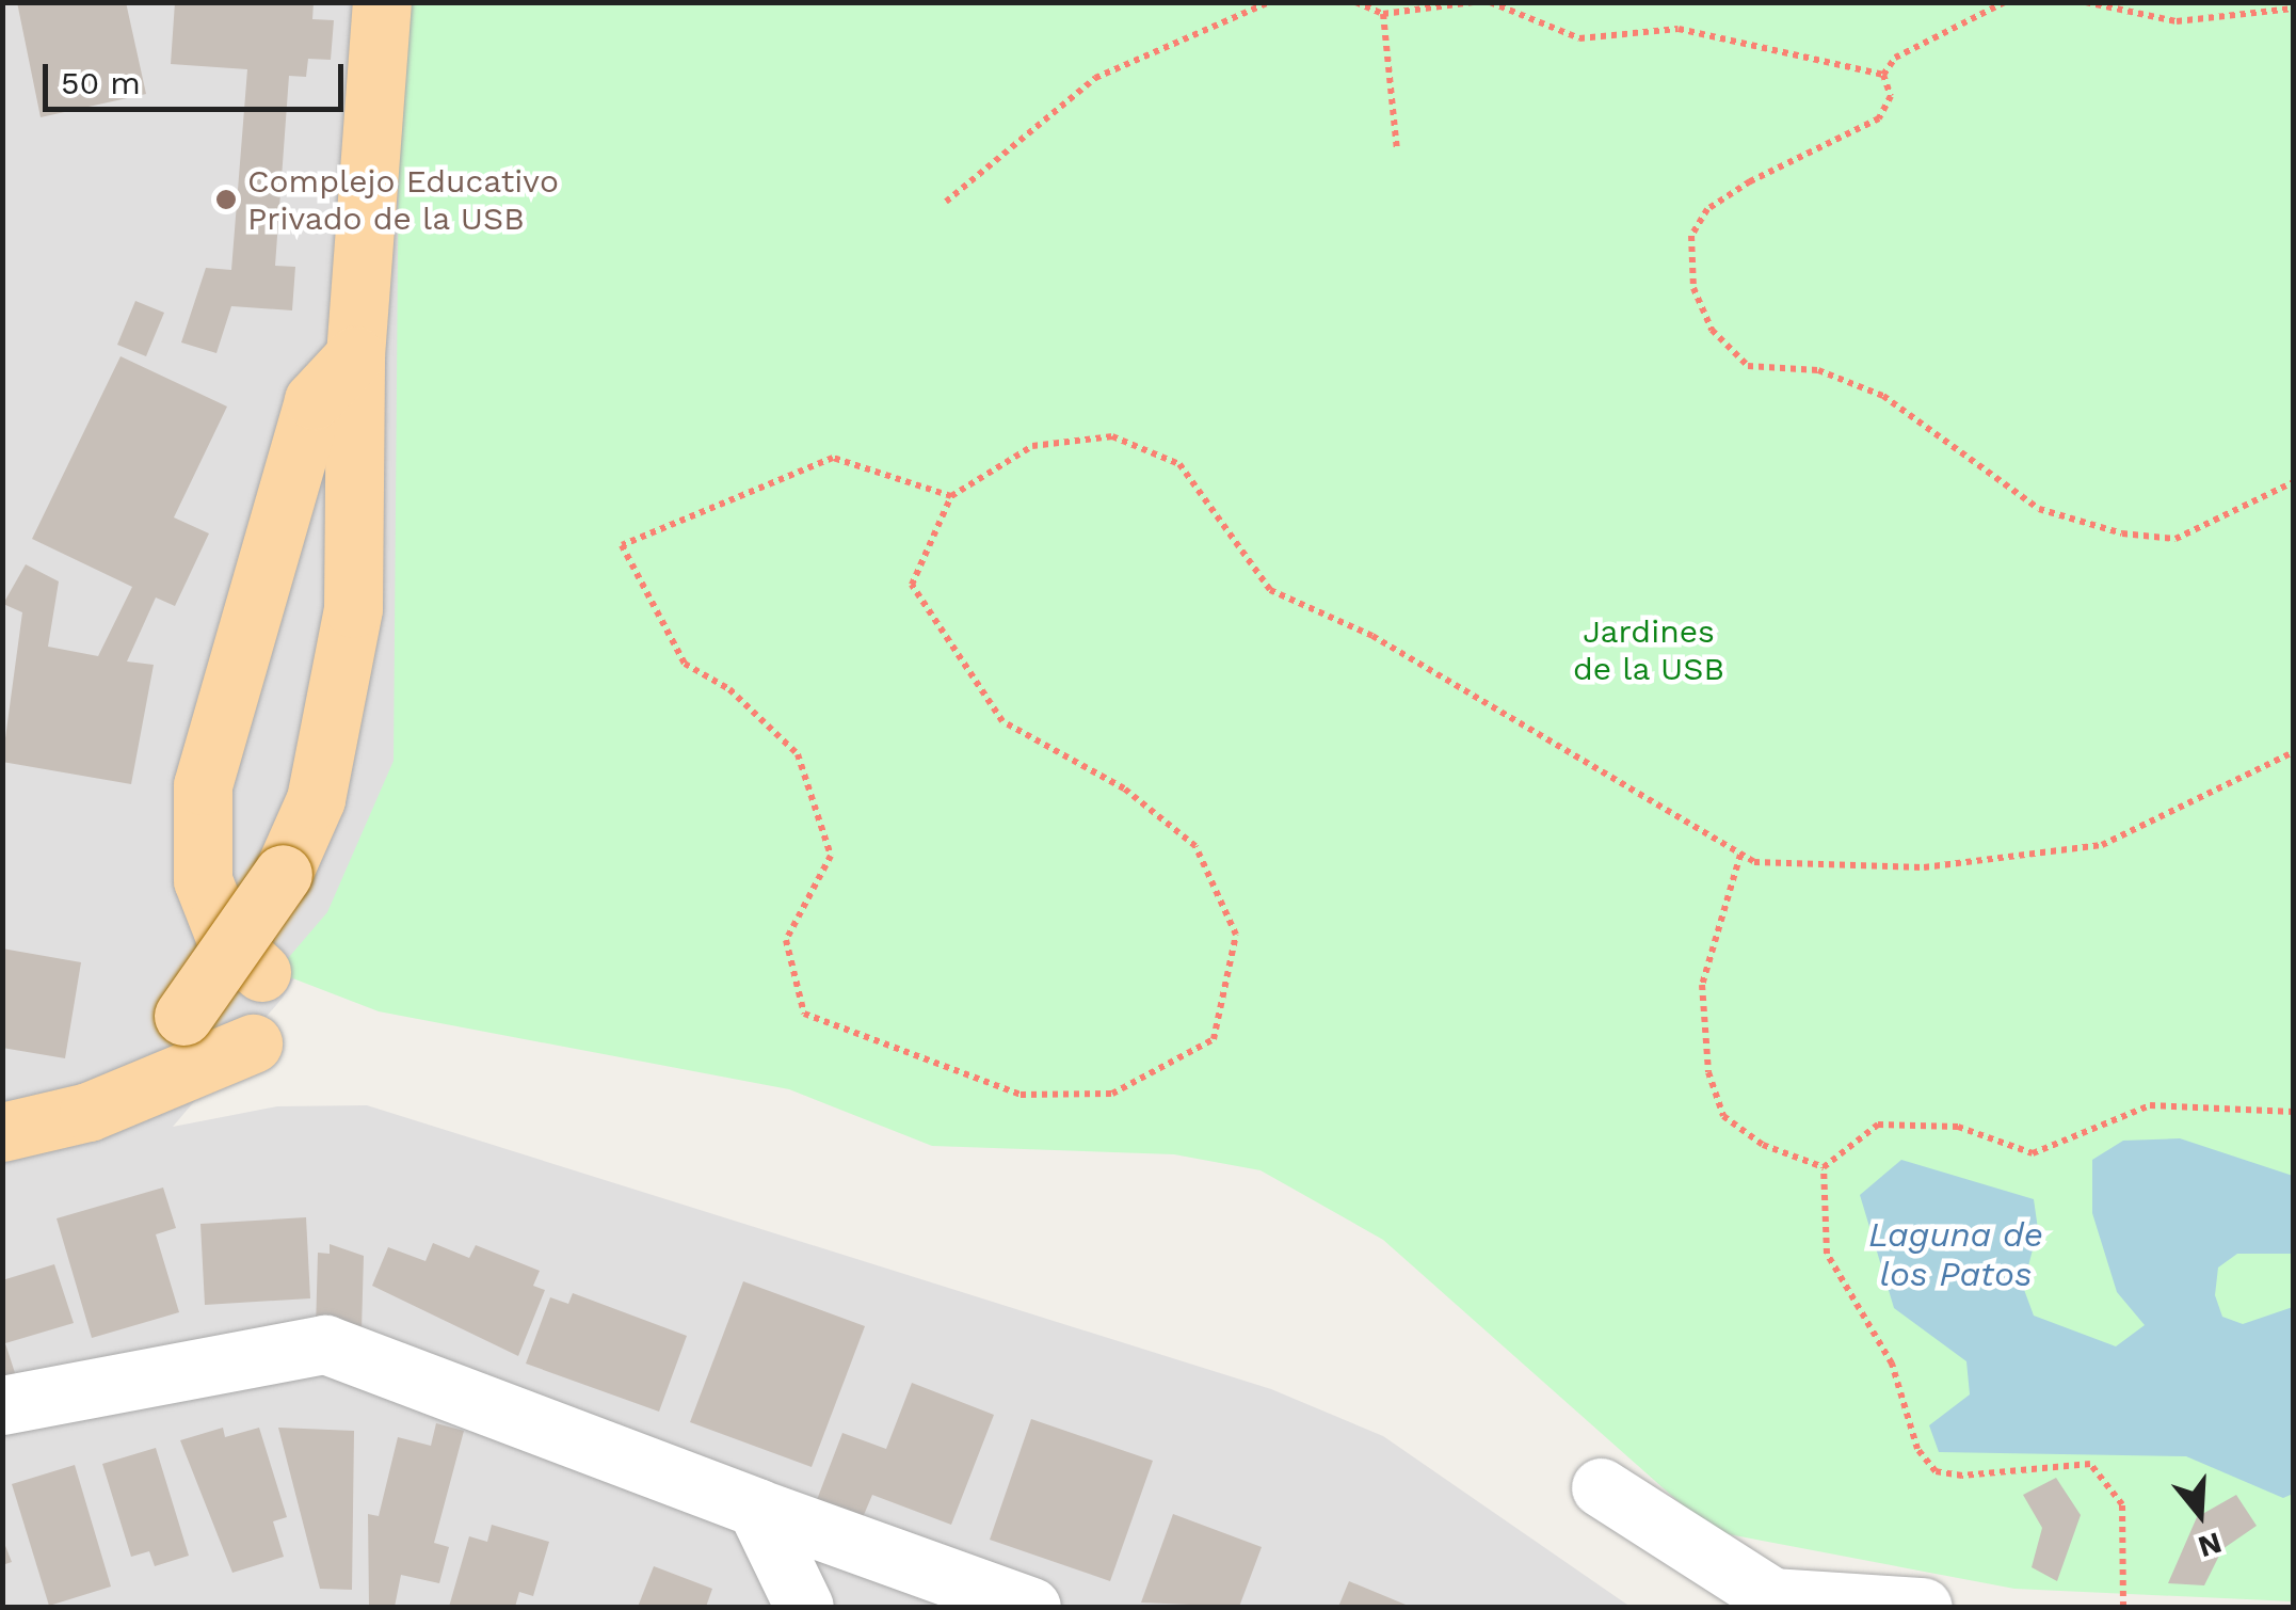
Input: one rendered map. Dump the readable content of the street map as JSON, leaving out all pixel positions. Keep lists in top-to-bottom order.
{
  "water": ["Laguna de los Patos"],
  "parks": ["Jardines de la USB"],
  "places": ["Complejo Educativo Privado de la USB"],
  "scale_bar": "50 m",
  "north": "bottom"
}
